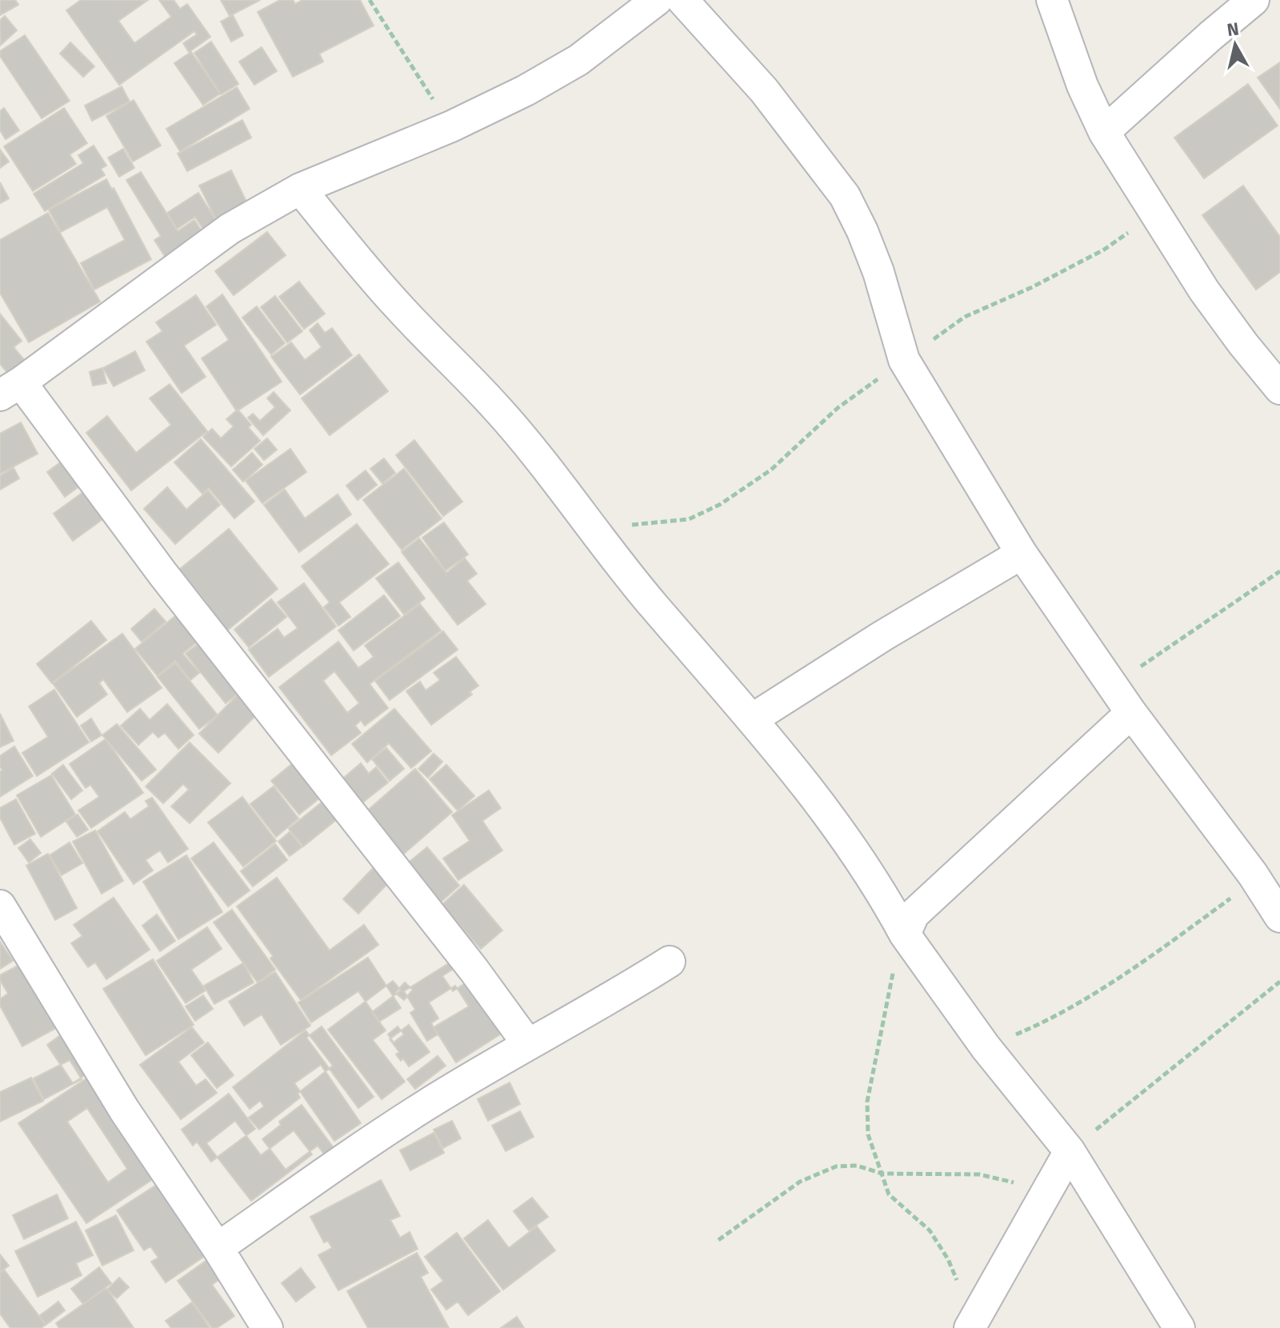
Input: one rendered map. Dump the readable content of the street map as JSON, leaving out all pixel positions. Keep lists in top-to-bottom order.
{
  "north": "top"
}
